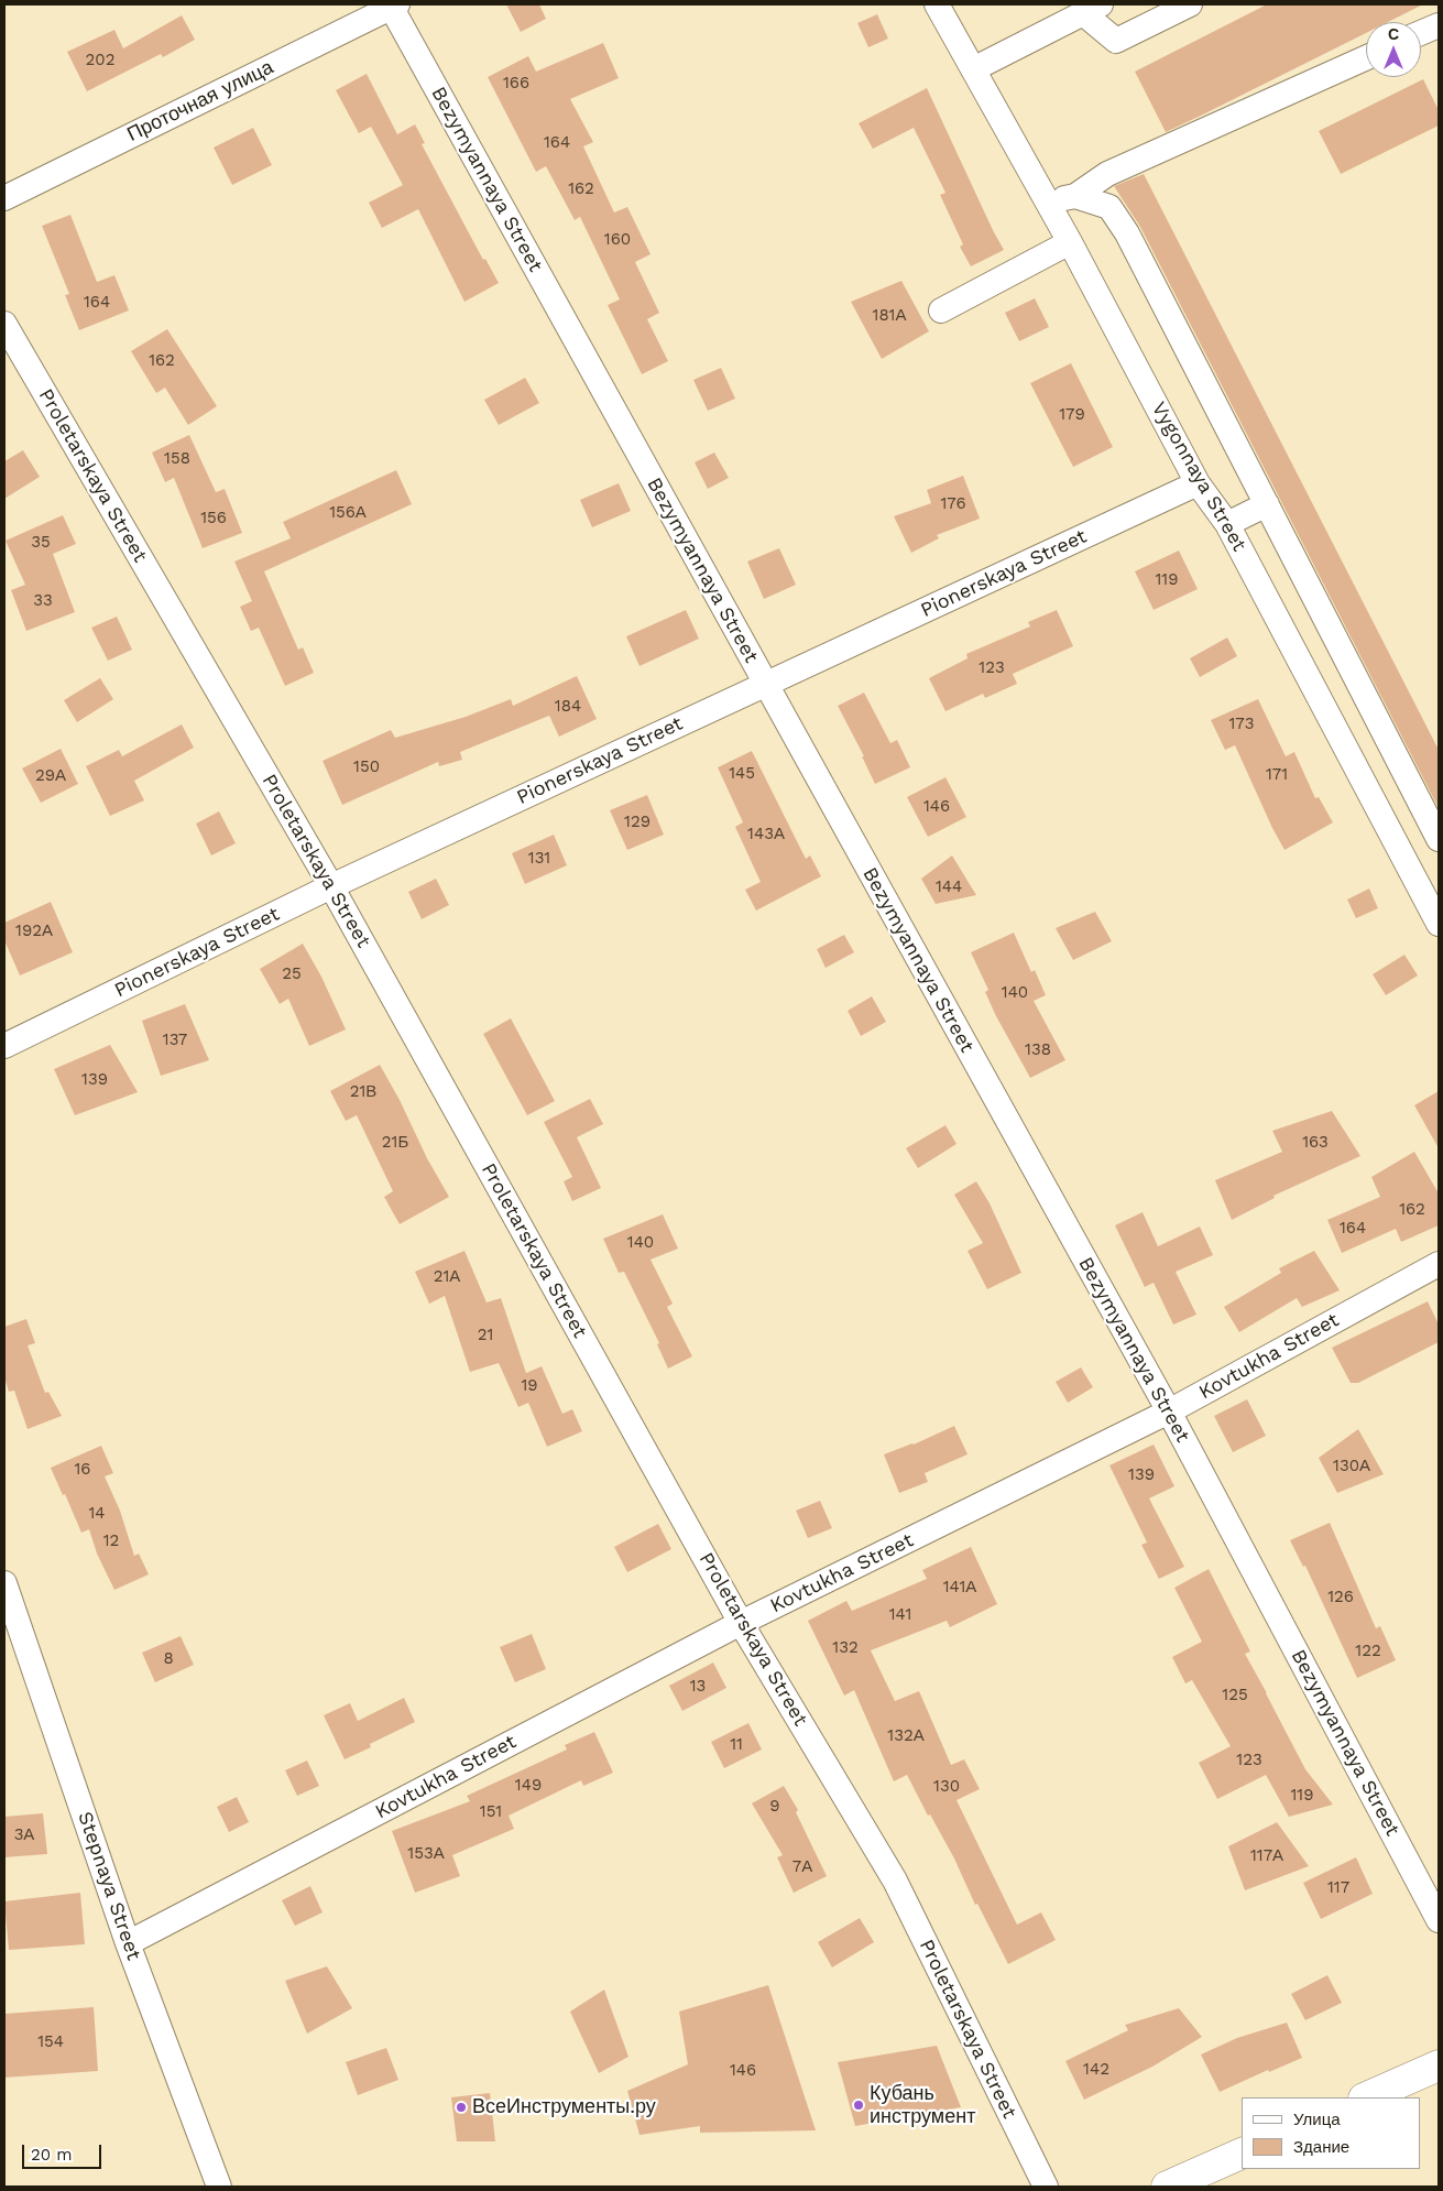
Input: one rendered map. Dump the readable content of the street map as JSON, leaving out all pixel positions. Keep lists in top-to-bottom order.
{
  "streets": {
    "street": [
      "Проточная улица",
      "Bezymyannaya Street",
      "Proletarskaya Street",
      "Vygonnaya Street",
      "Pionerskaya Street",
      "Kovtukha Street",
      "Stepnaya Street"
    ]
  },
  "crossings": [
    ["Проточная улица", "Bezymyannaya Street"],
    ["Bezymyannaya Street", "Pionerskaya Street"],
    ["Bezymyannaya Street", "Kovtukha Street"],
    ["Proletarskaya Street", "Pionerskaya Street"],
    ["Proletarskaya Street", "Kovtukha Street"],
    ["Vygonnaya Street", "Pionerskaya Street"],
    ["Kovtukha Street", "Stepnaya Street"]
  ],
  "places": ["Кубань инструмент", "ВсеИнструменты.ру"],
  "house_numbers": [
    "202",
    "166",
    "164",
    "162",
    "160",
    "164",
    "181А",
    "162",
    "179",
    "158",
    "176",
    "156А",
    "156",
    "35",
    "119",
    "33",
    "123",
    "184",
    "173",
    "150",
    "145",
    "171",
    "29А",
    "146",
    "129",
    "143А",
    "131",
    "144",
    "192А",
    "25",
    "140",
    "137",
    "138",
    "139",
    "21В",
    "21Б",
    "163",
    "162",
    "164",
    "140",
    "21А",
    "21",
    "19",
    "130А",
    "16",
    "139",
    "14",
    "12",
    "141А",
    "126",
    "141",
    "132",
    "122",
    "8",
    "13",
    "125",
    "132А",
    "11",
    "123",
    "149",
    "130",
    "119",
    "9",
    "151",
    "3А",
    "153А",
    "117А",
    "7А",
    "117",
    "154",
    "142",
    "146"
  ],
  "legend": ["Улица", "Здание"],
  "scale_bar": "20 m",
  "north": "top"
}
